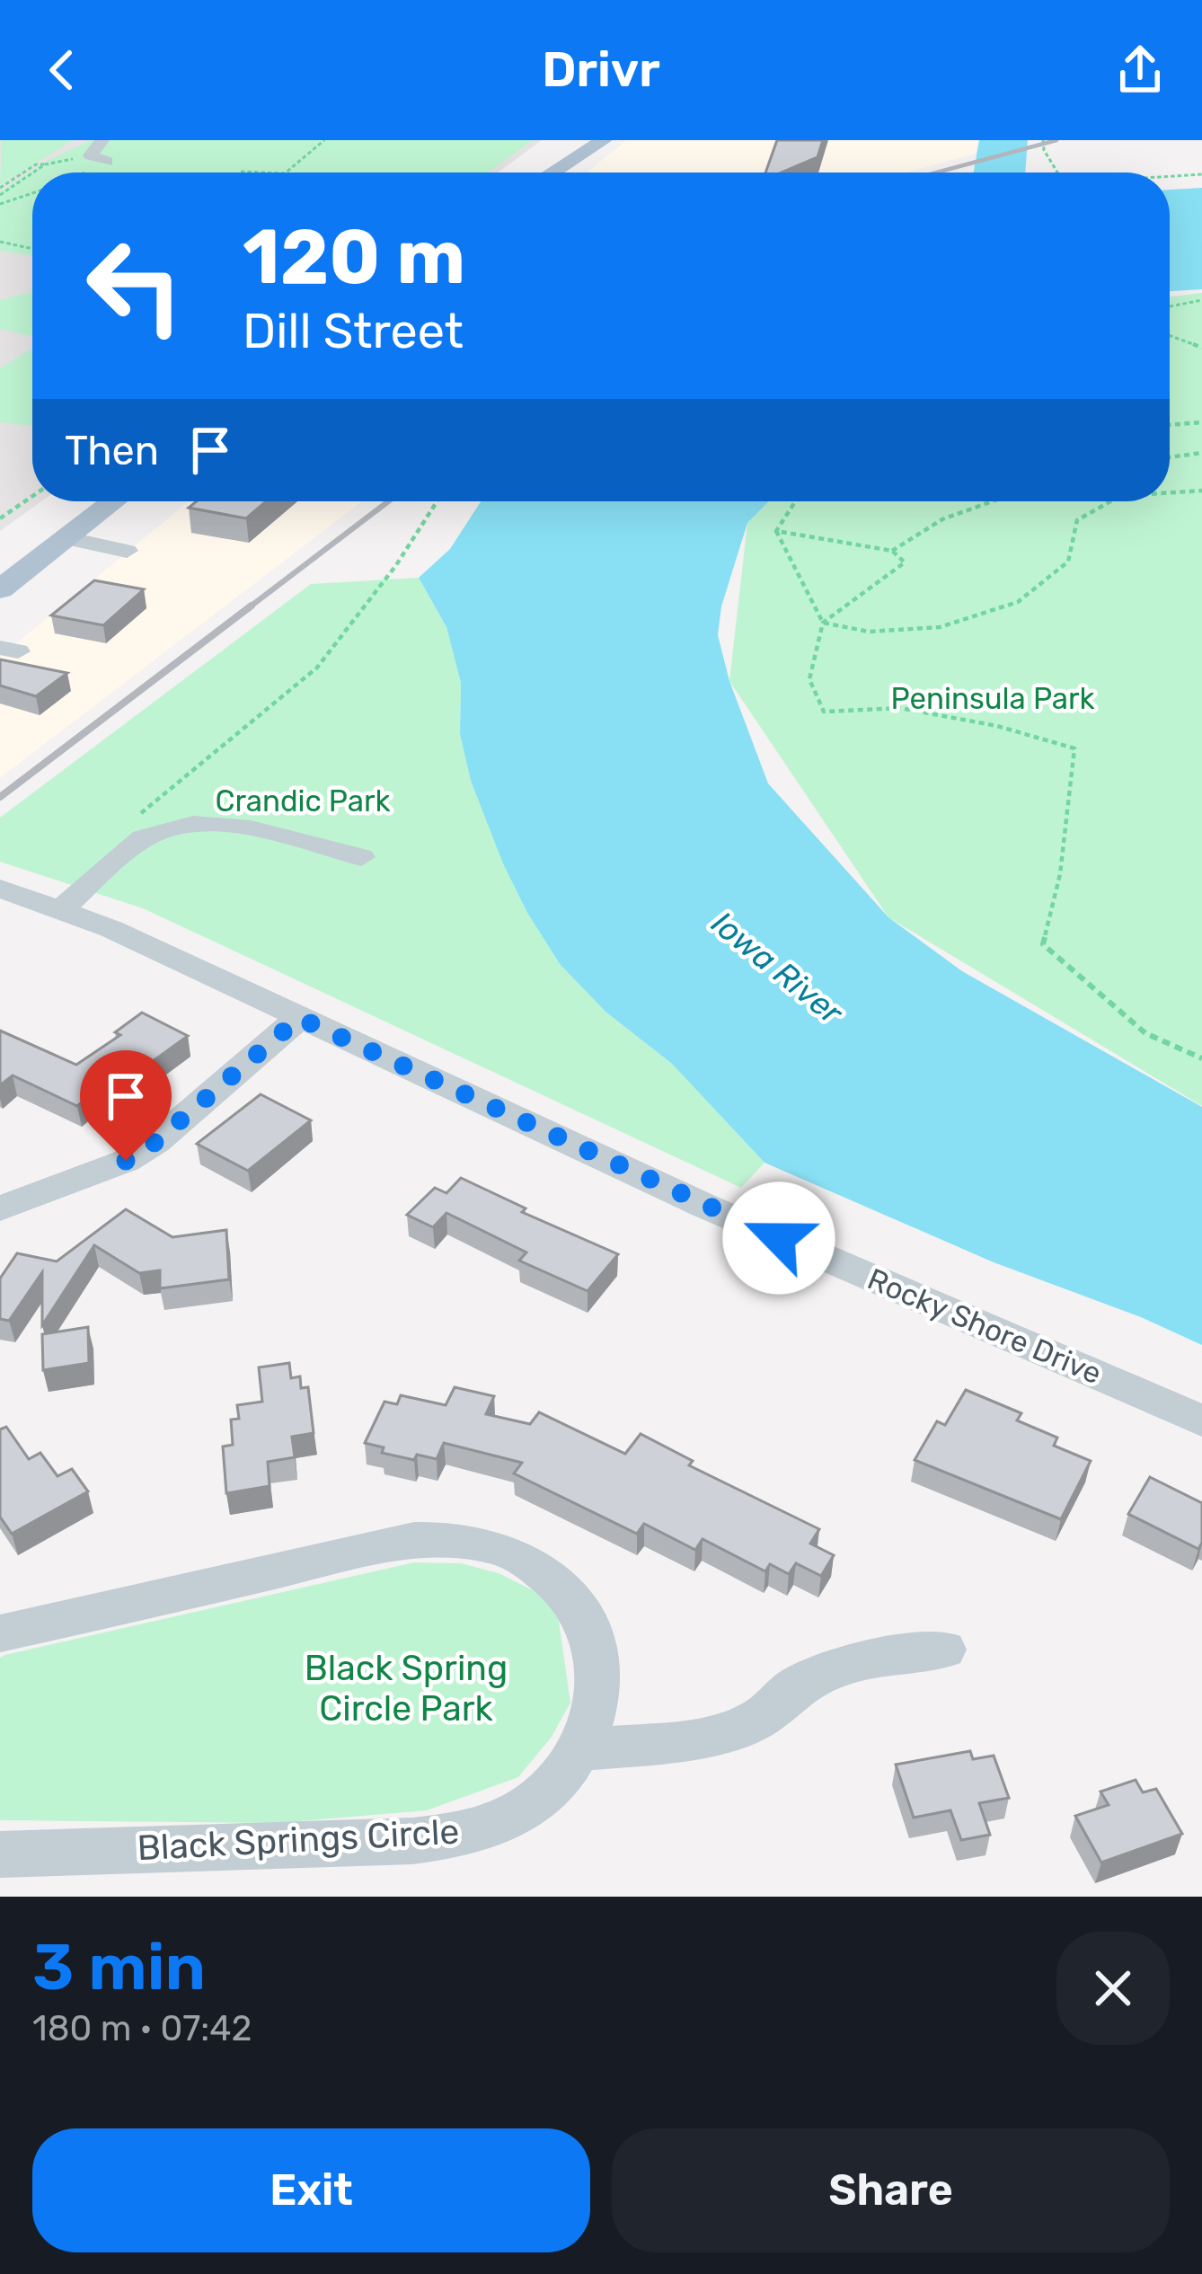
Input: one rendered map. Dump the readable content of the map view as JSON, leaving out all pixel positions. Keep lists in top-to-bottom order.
{
  "streets": {
    "street": ["Rocky Shore Drive", "Black Springs Circle"]
  },
  "water": ["Iowa River"],
  "parks": ["Peninsula Park", "Crandic Park", "Black Spring Circle Park"],
  "page": {
    "header": "Drivr",
    "turn": ["120 m", "Dill Street"],
    "then": "Then",
    "heading": ["3 min", "180 m · 07:42"],
    "buttons": ["Exit", "Share"]
  }
}
